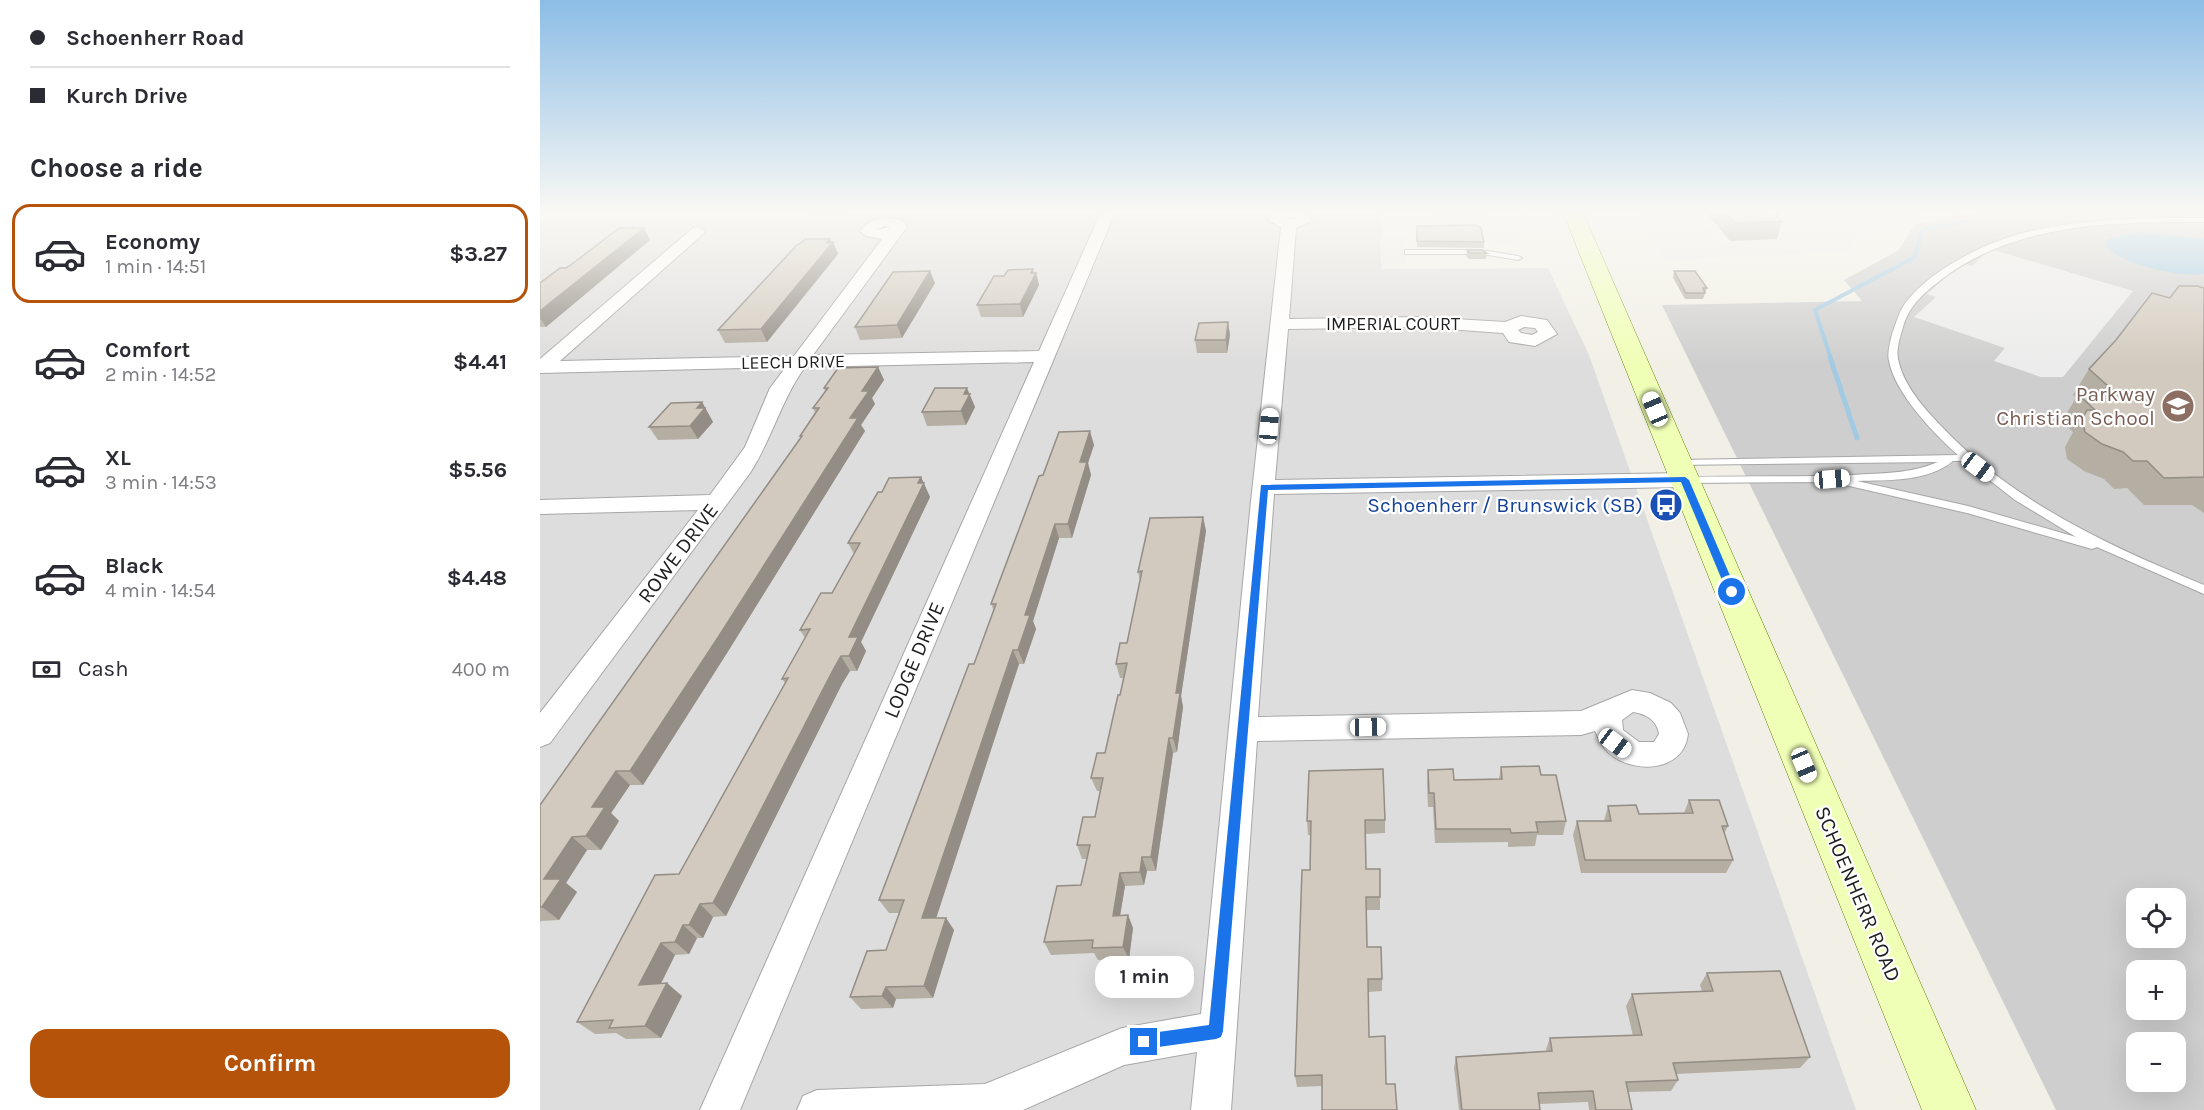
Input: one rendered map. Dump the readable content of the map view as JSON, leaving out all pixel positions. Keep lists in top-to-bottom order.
{
  "streets": {
    "main road": ["SCHOENHERR ROAD"],
    "street": [
      "IMPERIAL COURT",
      "LEECH DRIVE",
      "ROWE DRIVE",
      "LODGE DRIVE"
    ]
  },
  "crossings": [
    ["LEECH DRIVE", "ROWE DRIVE"],
    ["LEECH DRIVE", "LODGE DRIVE"]
  ],
  "places": {
    "school or university": ["Parkway Christian School"],
    "bus stop": ["Schoenherr / Brunswick (SB)"]
  },
  "page": {
    "banner": ["Schoenherr Road", "Kurch Drive"],
    "heading": "Choose a ride",
    "list": [
      {
        "name": "Economy",
        "note": "1 min · 14:51",
        "value": "$3.27"
      },
      {
        "name": "Comfort",
        "note": "2 min · 14:52",
        "value": "$4.41"
      },
      {
        "name": "XL",
        "note": "3 min · 14:53",
        "value": "$5.56"
      },
      {
        "name": "Black",
        "note": "4 min · 14:54",
        "value": "$4.48"
      }
    ],
    "pay": ["Cash", "400 m"],
    "map_buttons": ["+", "−"],
    "bubble": "1 min",
    "buttons": "Confirm"
  }
}
